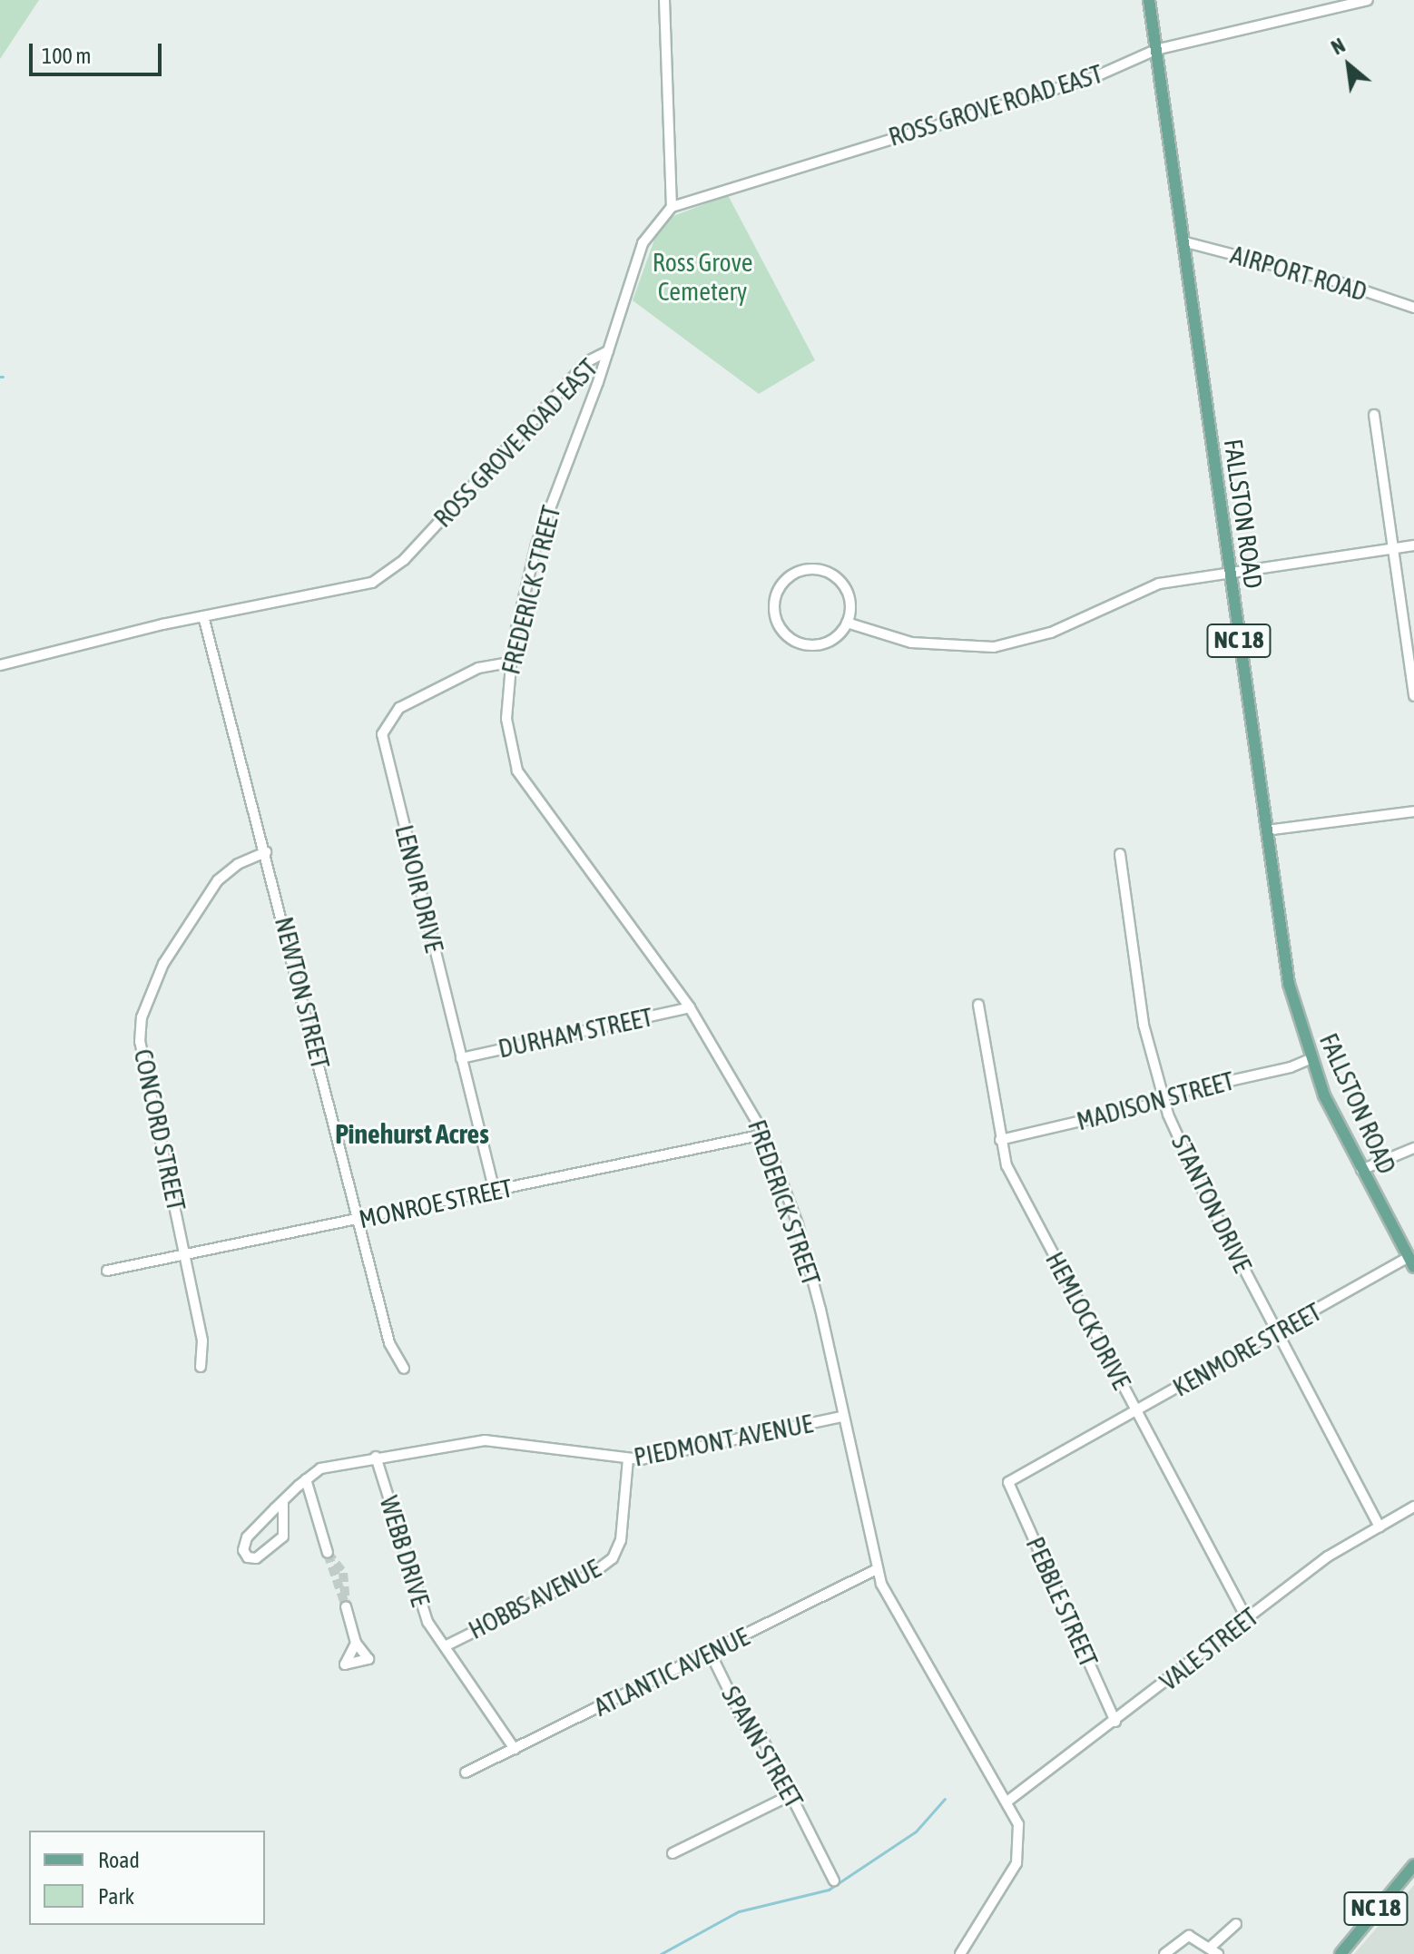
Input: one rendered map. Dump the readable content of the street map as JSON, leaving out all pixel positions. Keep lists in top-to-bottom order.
{
  "streets": {
    "main road": ["FALLSTON ROAD", "NC 18"],
    "street": [
      "ROSS GROVE ROAD EAST",
      "AIRPORT ROAD",
      "FREDERICK STREET",
      "LENOIR DRIVE",
      "NEWTON STREET",
      "DURHAM STREET",
      "MADISON STREET",
      "CONCORD STREET",
      "MONROE STREET",
      "STANTON DRIVE",
      "HEMLOCK DRIVE",
      "KENMORE STREET",
      "PIEDMONT AVENUE",
      "WEBB DRIVE",
      "HOBBS AVENUE",
      "PEBBLE STREET",
      "VALE STREET",
      "ATLANTIC AVENUE",
      "SPANN STREET"
    ]
  },
  "crossings": [
    ["ROSS GROVE ROAD EAST", "FALLSTON ROAD"],
    ["ROSS GROVE ROAD EAST", "FREDERICK STREET"],
    ["ROSS GROVE ROAD EAST", "NEWTON STREET"],
    ["AIRPORT ROAD", "FALLSTON ROAD"],
    ["FALLSTON ROAD", "MADISON STREET"],
    ["FALLSTON ROAD", "KENMORE STREET"],
    ["FREDERICK STREET", "LENOIR DRIVE"],
    ["FREDERICK STREET", "DURHAM STREET"],
    ["FREDERICK STREET", "MONROE STREET"],
    ["FREDERICK STREET", "PIEDMONT AVENUE"],
    ["FREDERICK STREET", "VALE STREET"],
    ["FREDERICK STREET", "ATLANTIC AVENUE"],
    ["LENOIR DRIVE", "DURHAM STREET"],
    ["LENOIR DRIVE", "MONROE STREET"],
    ["NEWTON STREET", "CONCORD STREET"],
    ["NEWTON STREET", "MONROE STREET"],
    ["MADISON STREET", "STANTON DRIVE"],
    ["MADISON STREET", "HEMLOCK DRIVE"],
    ["CONCORD STREET", "MONROE STREET"],
    ["STANTON DRIVE", "KENMORE STREET"],
    ["STANTON DRIVE", "VALE STREET"],
    ["HEMLOCK DRIVE", "KENMORE STREET"],
    ["HEMLOCK DRIVE", "VALE STREET"],
    ["KENMORE STREET", "PEBBLE STREET"],
    ["PIEDMONT AVENUE", "WEBB DRIVE"],
    ["PIEDMONT AVENUE", "HOBBS AVENUE"],
    ["WEBB DRIVE", "HOBBS AVENUE"],
    ["WEBB DRIVE", "ATLANTIC AVENUE"],
    ["PEBBLE STREET", "VALE STREET"],
    ["ATLANTIC AVENUE", "SPANN STREET"]
  ],
  "districts": ["Pinehurst Acres"],
  "parks": ["Ross Grove Cemetery"],
  "legend": ["Road", "Park"],
  "scale_bar": "100 m",
  "north": "top left"
}
